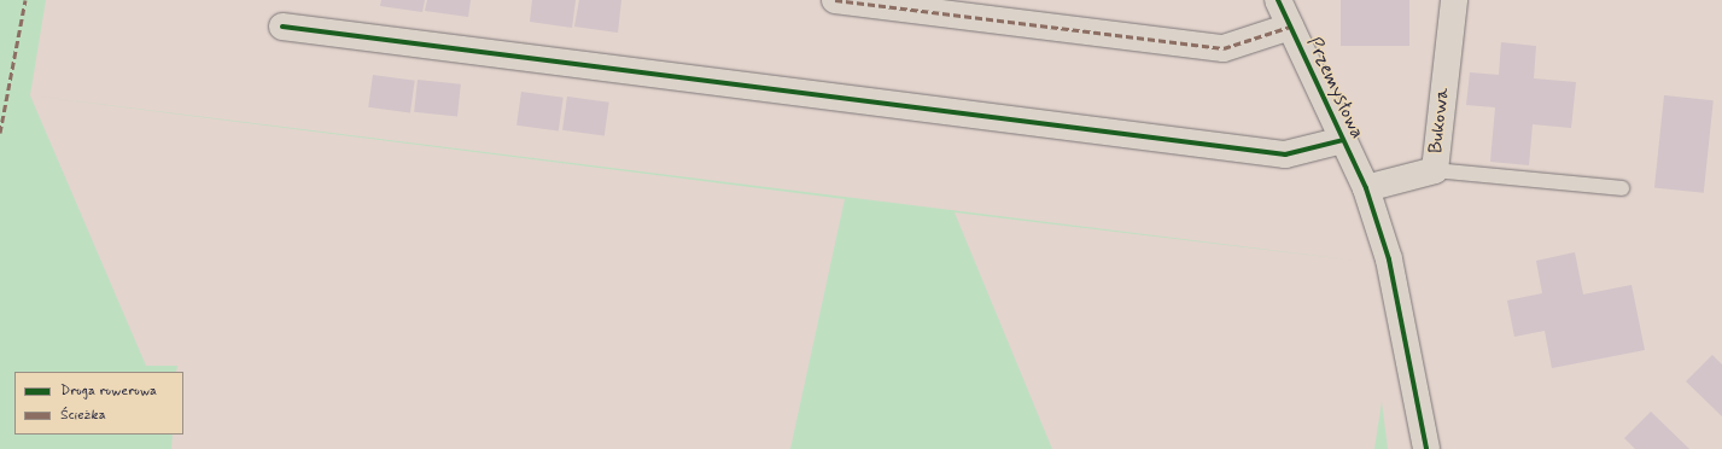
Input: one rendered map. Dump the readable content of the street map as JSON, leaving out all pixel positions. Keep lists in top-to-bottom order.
{
  "streets": {
    "street": ["Przemysłowa", "Bukowa"]
  },
  "crossings": [
    ["Przemysłowa", "Bukowa"]
  ],
  "legend": ["Droga rowerowa", "Ścieżka"]
}
